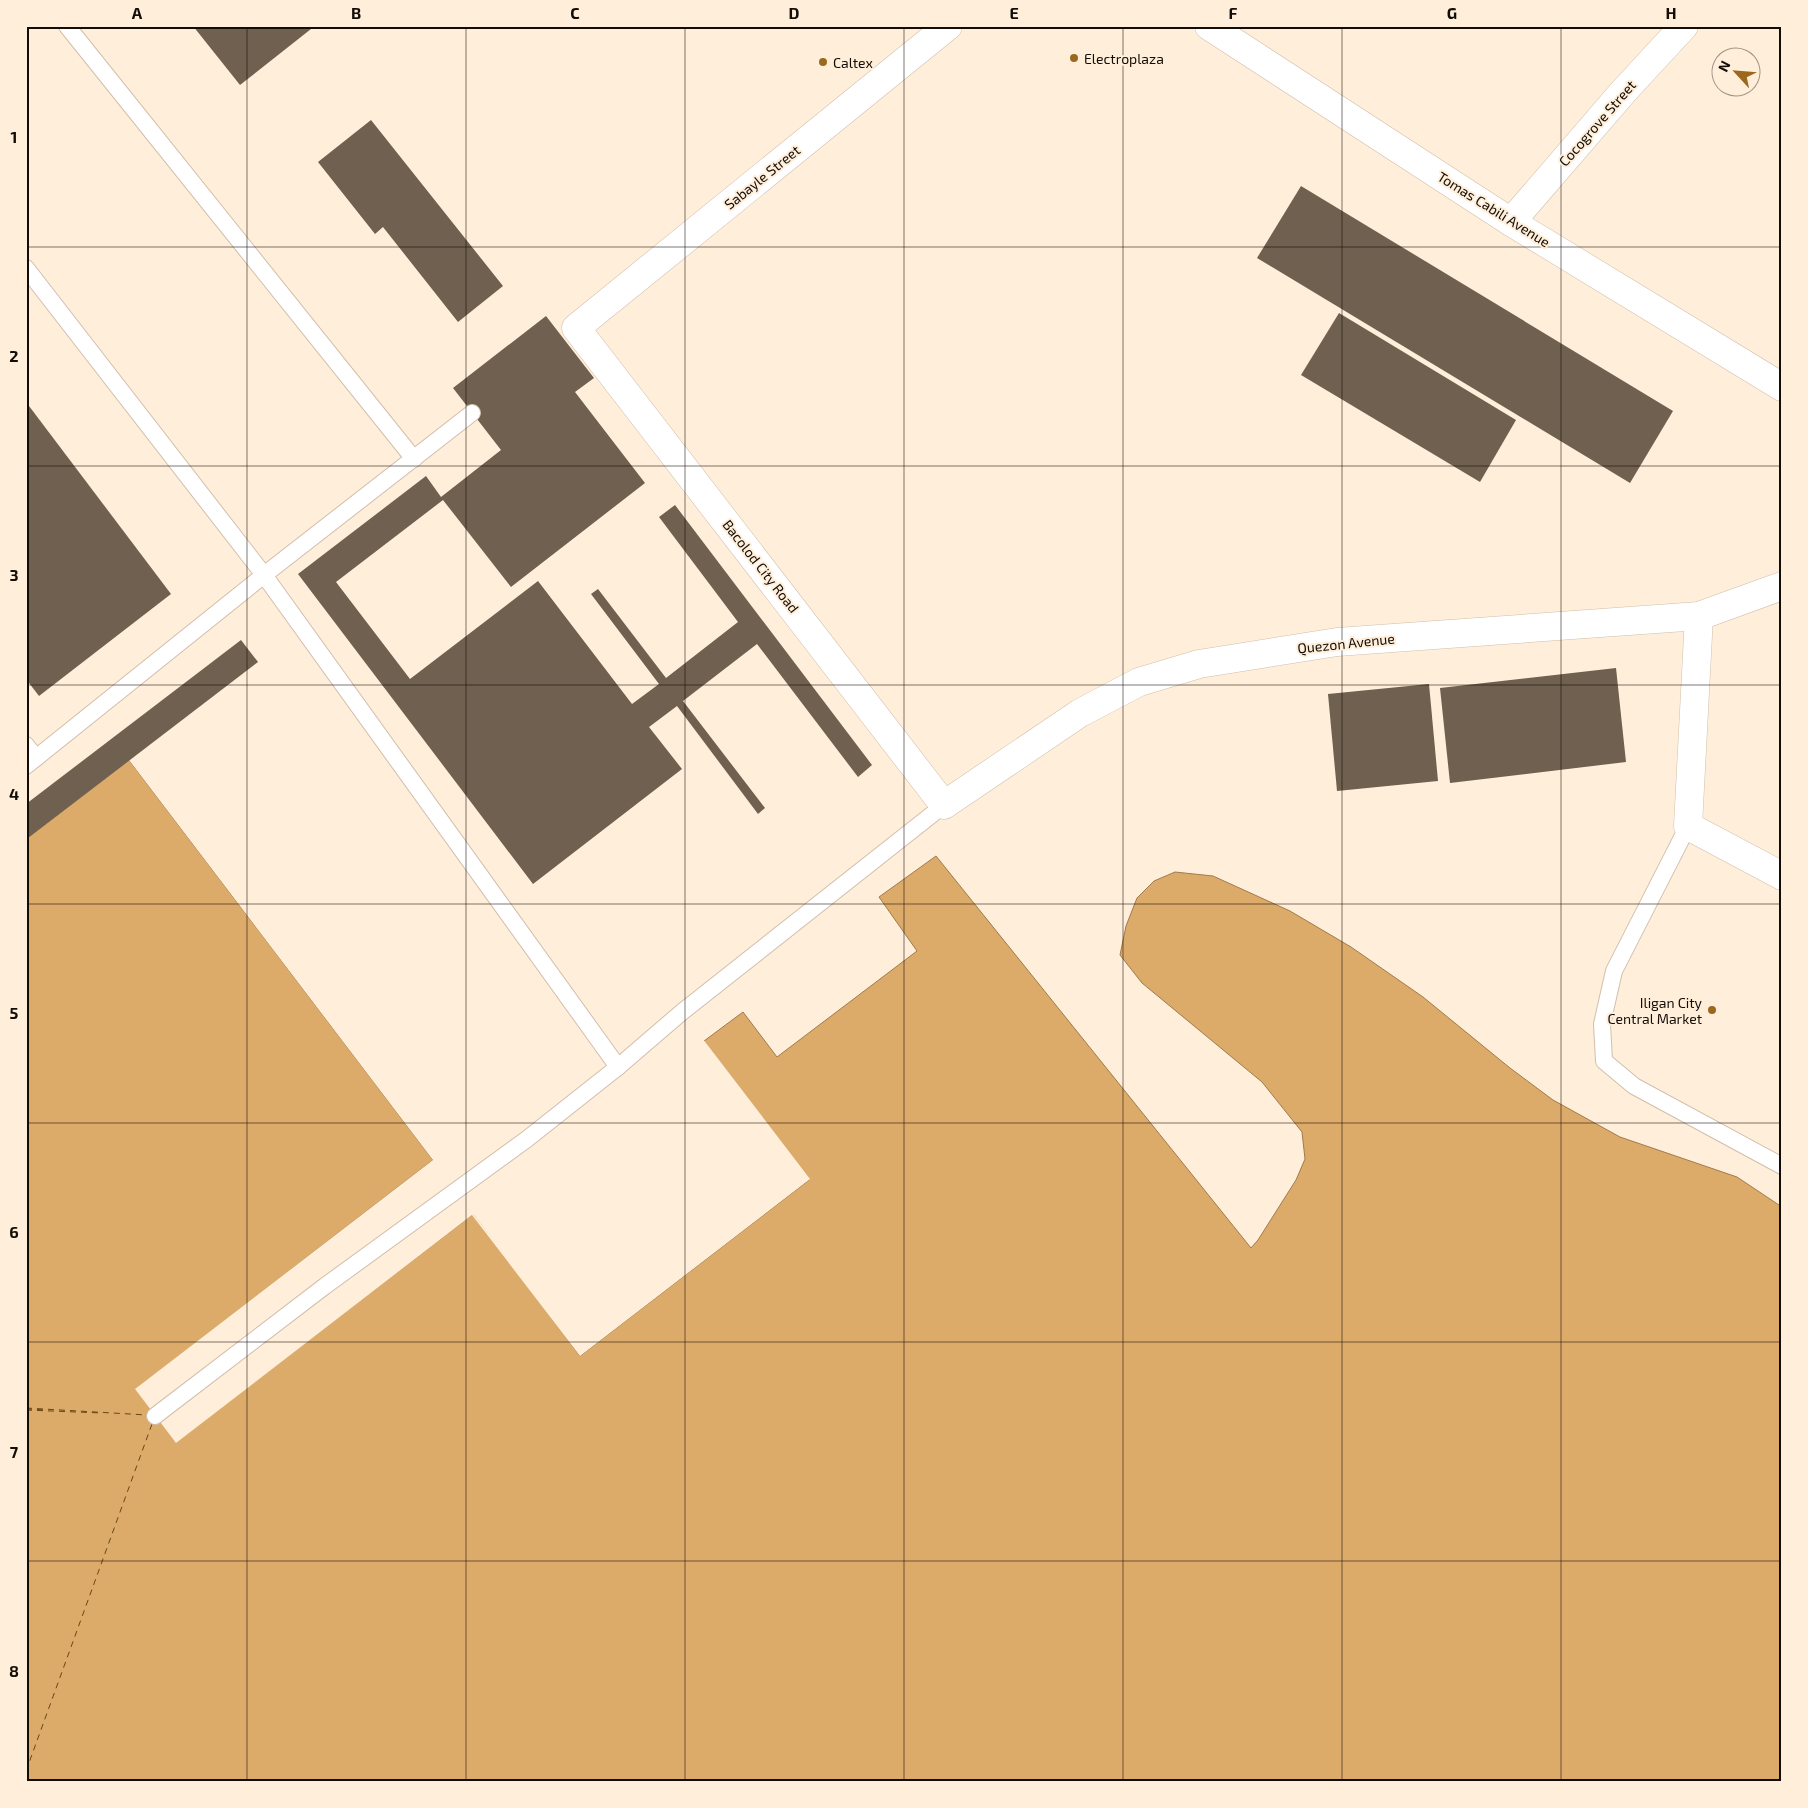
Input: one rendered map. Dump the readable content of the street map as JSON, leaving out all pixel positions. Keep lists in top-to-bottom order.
{
  "streets": {
    "street": [
      "Cocogrove Street",
      "Sabayle Street",
      "Tomas Cabili Avenue",
      "Bacolod City Road",
      "Quezon Avenue"
    ]
  },
  "crossings": [
    ["Cocogrove Street", "Tomas Cabili Avenue"],
    ["Sabayle Street", "Bacolod City Road"],
    ["Bacolod City Road", "Quezon Avenue"]
  ],
  "places": ["Electroplaza", "Caltex", "Iligan City Central Market"],
  "north": "top left",
  "grid": {
    "columns": [
      "A",
      "B",
      "C",
      "D",
      "E",
      "F",
      "G",
      "H"
    ],
    "rows": [
      "1",
      "2",
      "3",
      "4",
      "5",
      "6",
      "7",
      "8"
    ]
  }
}
